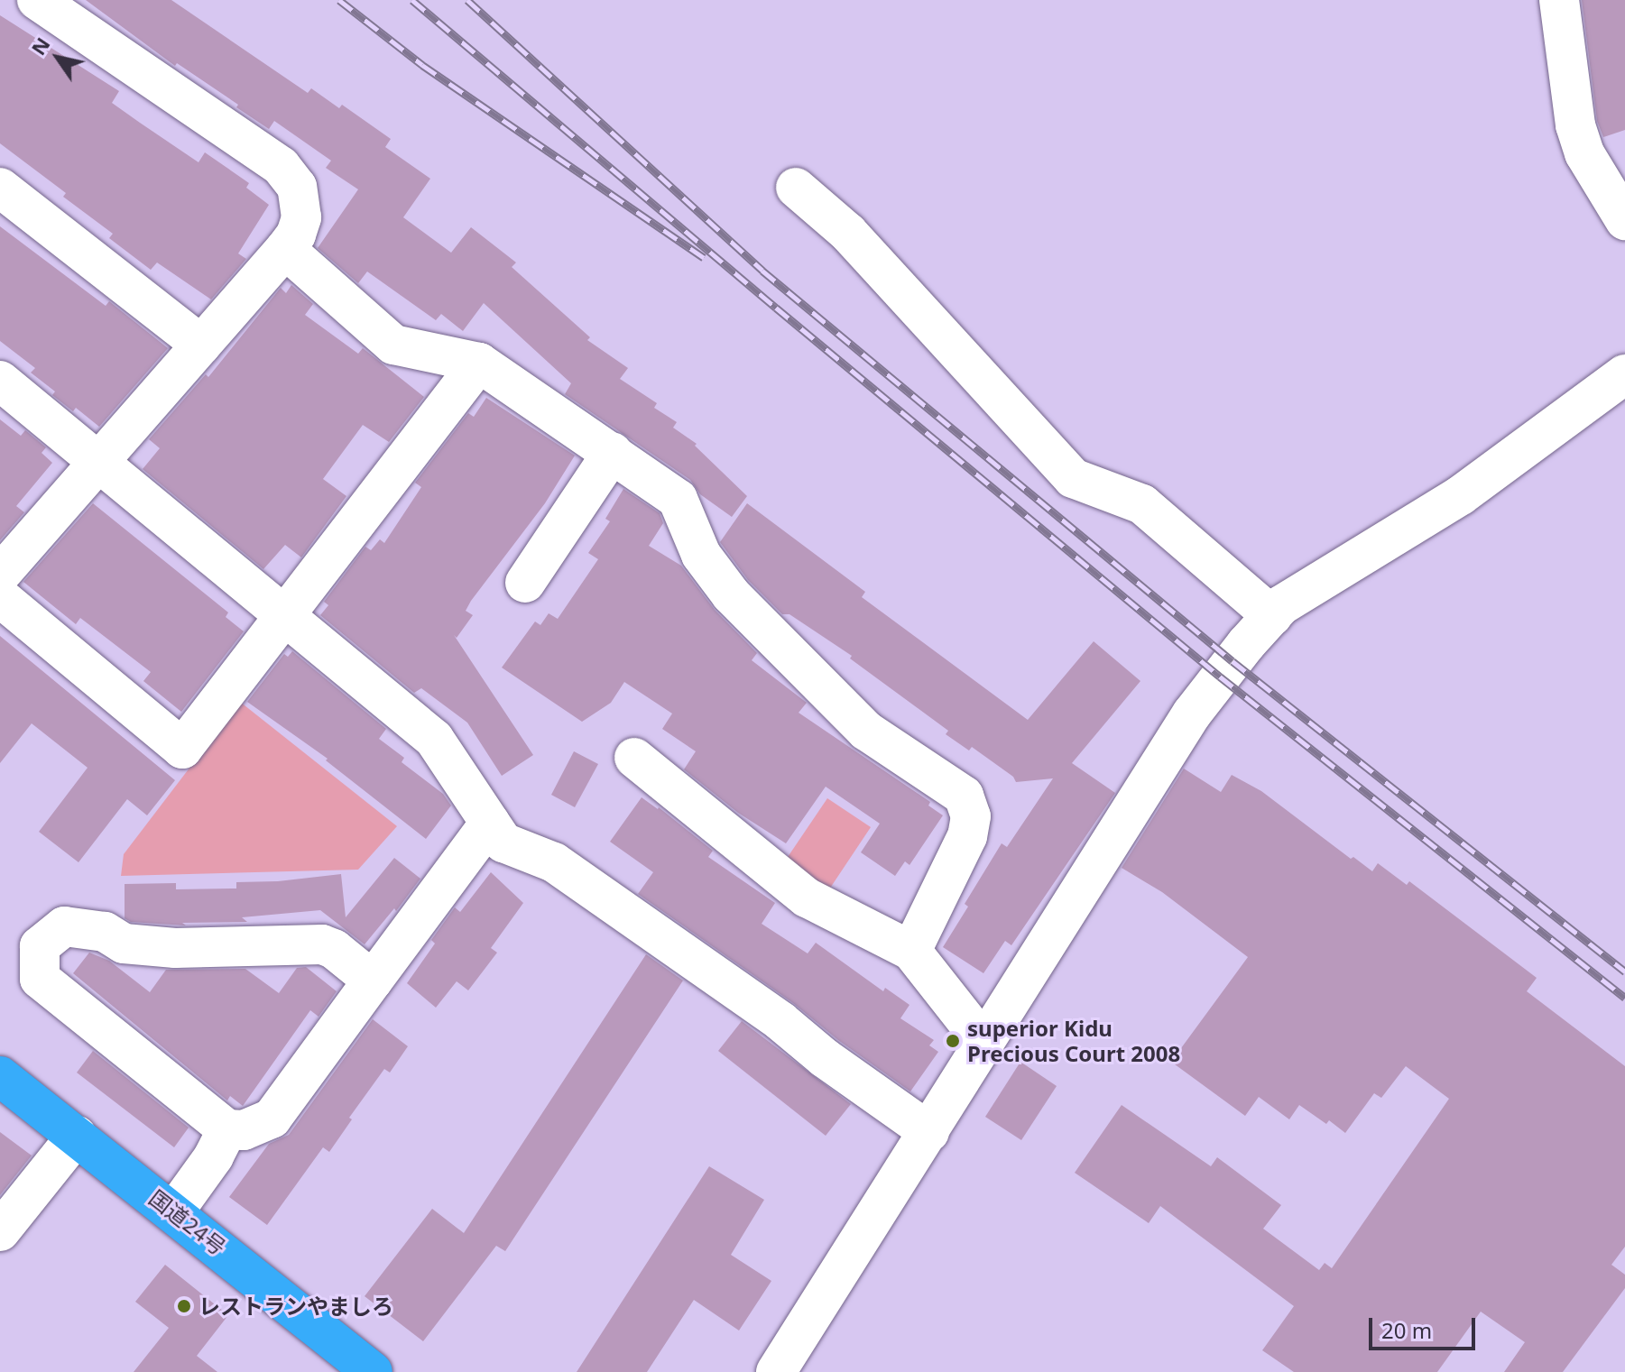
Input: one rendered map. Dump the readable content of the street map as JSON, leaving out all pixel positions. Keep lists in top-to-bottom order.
{
  "streets": {
    "highway": ["国道24号"]
  },
  "places": ["superior Kidu Precious Court 2008", "レストランやましろ"],
  "scale_bar": "20 m",
  "north": "top left"
}
